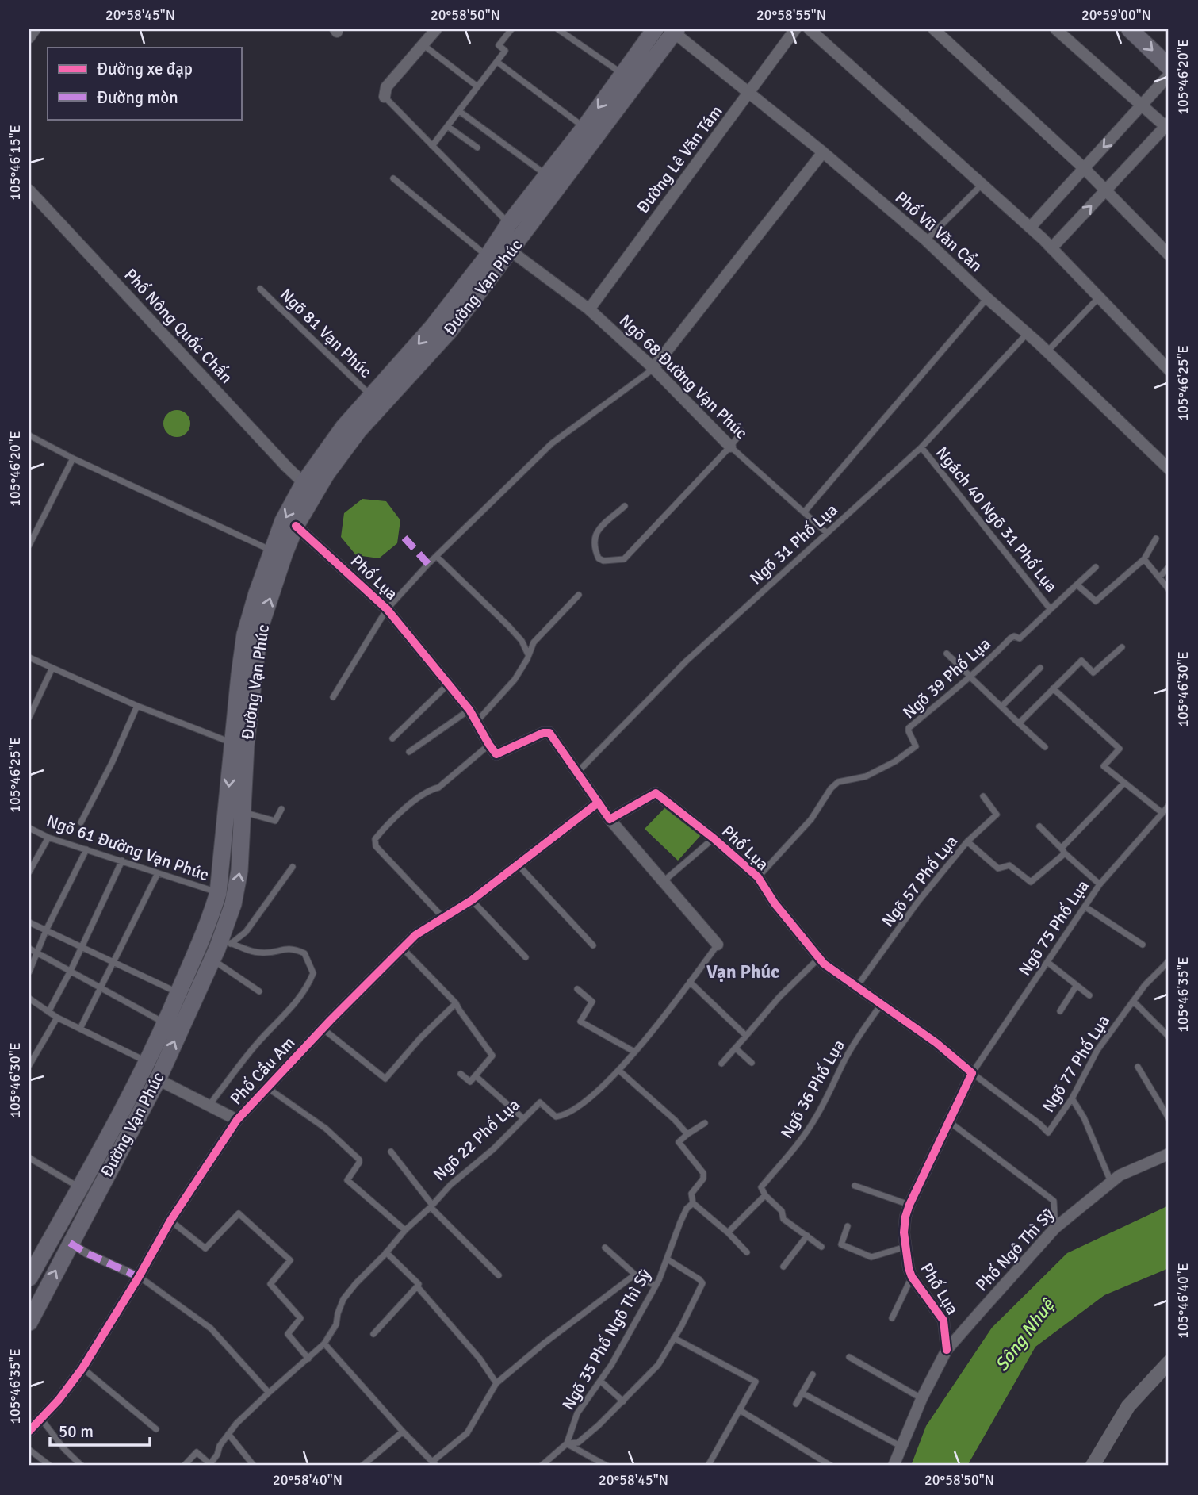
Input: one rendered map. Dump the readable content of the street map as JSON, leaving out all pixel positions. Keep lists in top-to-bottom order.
{
  "streets": {
    "main road": ["Đường Vạn Phúc"],
    "street": [
      "Đường Lê Văn Tám",
      "Phố Vũ Văn Cẩn",
      "Phố Nông Quốc Chấn",
      "Ngõ 68 Đường Vạn Phúc",
      "Phố Lụa",
      "Phố Cầu Am",
      "Ngõ 22 Phố Lụa",
      "Phố Ngô Thì Sỹ"
    ],
    "lane": [
      "Ngõ 81 Vạn Phúc",
      "Ngách 40 Ngõ 31 Phố Lụa",
      "Ngõ 31 Phố Lụa",
      "Ngõ 39 Phố Lụa",
      "Ngõ 61 Đường Vạn Phúc",
      "Ngõ 57 Phố Lụa",
      "Ngõ 75 Phố Lụa",
      "Ngõ 77 Phố Lụa",
      "Ngõ 36 Phố Lụa",
      "Ngõ 35 Phố Ngô Thì Sỹ"
    ]
  },
  "crossings": [
    ["Đường Lê Văn Tám", "Phố Vũ Văn Cẩn"],
    ["Đường Lê Văn Tám", "Ngõ 68 Đường Vạn Phúc"],
    ["Phố Vũ Văn Cẩn", "Đường Vạn Phúc"],
    ["Phố Vũ Văn Cẩn", "Ngõ 31 Phố Lụa"],
    ["Đường Vạn Phúc", "Phố Nông Quốc Chấn"],
    ["Đường Vạn Phúc", "Ngõ 81 Vạn Phúc"],
    ["Đường Vạn Phúc", "Ngõ 68 Đường Vạn Phúc"],
    ["Đường Vạn Phúc", "Phố Lụa"],
    ["Đường Vạn Phúc", "Ngõ 61 Đường Vạn Phúc"],
    ["Ngõ 68 Đường Vạn Phúc", "Ngõ 31 Phố Lụa"],
    ["Ngách 40 Ngõ 31 Phố Lụa", "Ngõ 31 Phố Lụa"],
    ["Ngách 40 Ngõ 31 Phố Lụa", "Ngõ 39 Phố Lụa"],
    ["Phố Lụa", "Ngõ 39 Phố Lụa"],
    ["Phố Lụa", "Ngõ 57 Phố Lụa"],
    ["Phố Lụa", "Ngõ 75 Phố Lụa"],
    ["Phố Lụa", "Ngõ 77 Phố Lụa"],
    ["Phố Lụa", "Ngõ 36 Phố Lụa"],
    ["Phố Lụa", "Ngõ 22 Phố Lụa"],
    ["Phố Lụa", "Phố Ngô Thì Sỹ"],
    ["Ngõ 75 Phố Lụa", "Ngõ 77 Phố Lụa"]
  ],
  "districts": ["Vạn Phúc"],
  "water": ["Sông Nhuệ"],
  "legend": ["Đường xe đạp", "Đường mòn"],
  "scale_bar": "50 m",
  "coordinates": [
    "20°58'45\"N",
    "20°58'50\"N",
    "20°58'55\"N",
    "20°59'00\"N",
    "105°46'20\"E",
    "105°46'15\"E",
    "105°46'25\"E",
    "105°46'30\"E",
    "105°46'35\"E",
    "105°46'40\"E",
    "20°58'40\"N"
  ]
}
